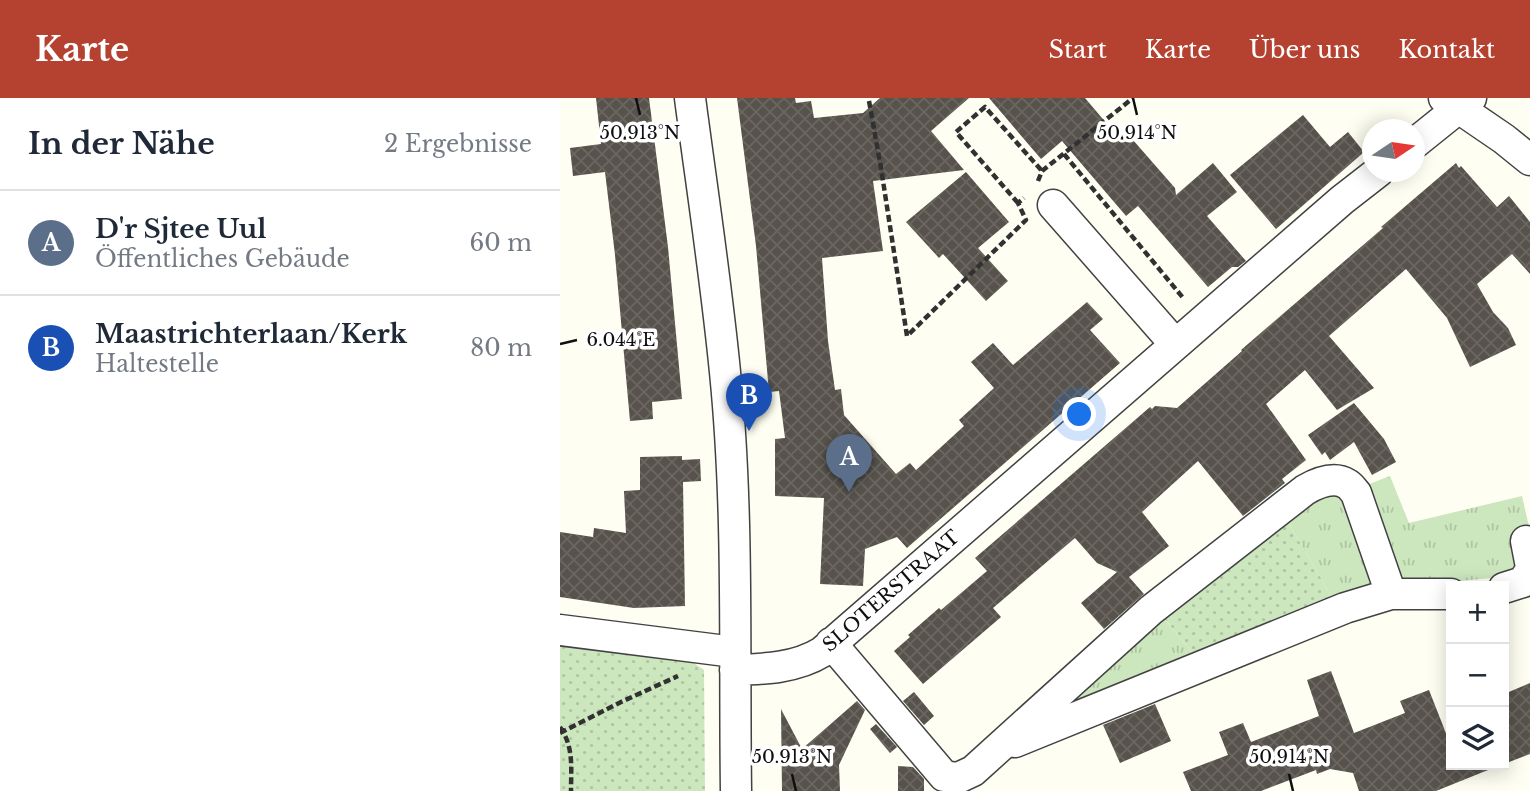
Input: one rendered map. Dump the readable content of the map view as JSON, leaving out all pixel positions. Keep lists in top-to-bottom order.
{
  "streets": {
    "street": ["SLOTERSTRAAT"]
  },
  "north": "right",
  "page": {
    "header": "Karte",
    "nav": [
      "Start",
      "Karte",
      "Über uns",
      "Kontakt"
    ],
    "heading": ["In der Nähe", "2 Ergebnisse"],
    "list": [
      {
        "mark": "A",
        "name": "D'r Sjtee Uul",
        "note": "Öffentliches Gebäude",
        "value": "60 m"
      },
      {
        "mark": "B",
        "name": "Maastrichterlaan/Kerk",
        "note": "Haltestelle",
        "value": "80 m"
      }
    ],
    "pins": ["B", "A"],
    "map_buttons": ["+", "−"]
  },
  "coordinates": ["50.913°N", "50.914°N", "6.044°E"]
}
